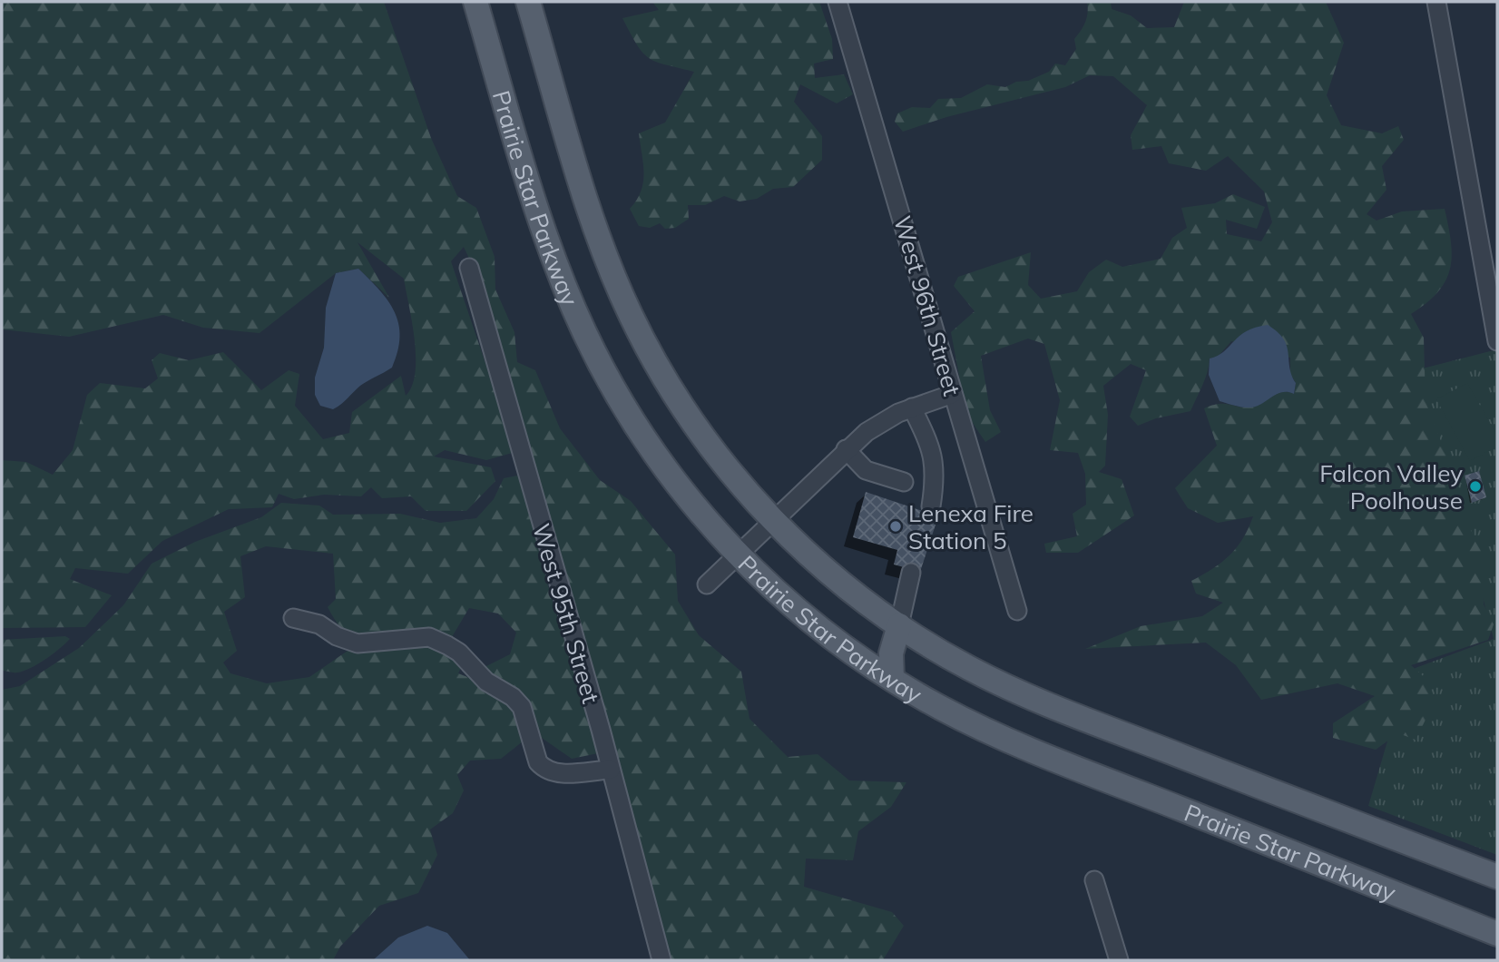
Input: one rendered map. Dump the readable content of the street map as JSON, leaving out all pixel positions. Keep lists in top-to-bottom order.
{
  "streets": {
    "main road": ["Prairie Star Parkway"],
    "street": ["West 96th Street", "West 95th Street"]
  },
  "places": ["Falcon Valley Poolhouse", "Lenexa Fire Station 5"]
}
